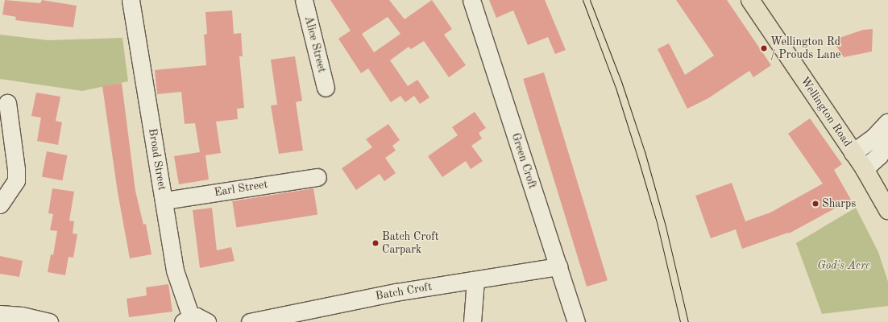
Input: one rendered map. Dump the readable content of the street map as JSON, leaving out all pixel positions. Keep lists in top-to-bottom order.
{
  "streets": {
    "highway": ["Wellington Road"],
    "street": [
      "Alice Street",
      "Broad Street",
      "Green Croft",
      "Earl Street",
      "Batch Croft"
    ]
  },
  "crossings": [
    ["Broad Street", "Earl Street"],
    ["Green Croft", "Batch Croft"]
  ],
  "parks": ["God's Acre"],
  "places": ["Wellington Rd / Prouds Lane", "Sharps", "Batch Croft Carpark"]
}
